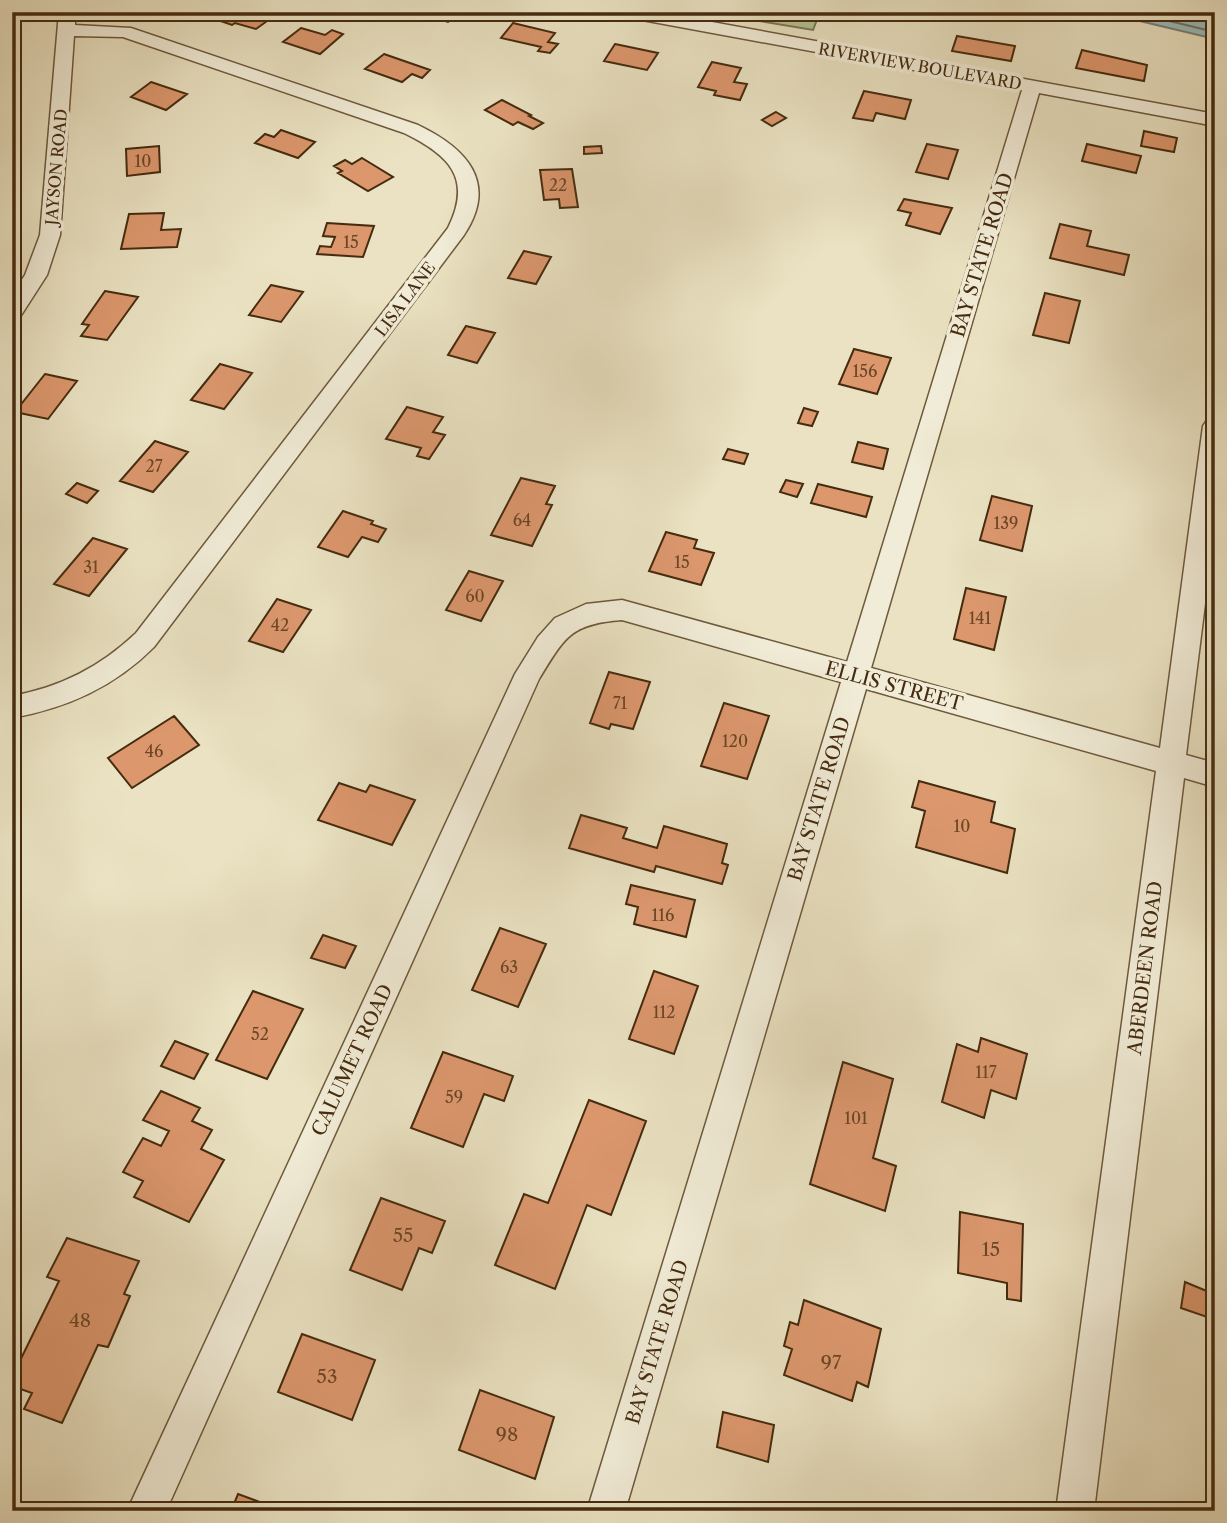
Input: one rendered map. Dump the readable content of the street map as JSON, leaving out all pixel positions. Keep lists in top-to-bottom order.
{
  "streets": {
    "street": [
      "RIVERVIEW BOULEVARD",
      "JAYSON ROAD",
      "BAY STATE ROAD",
      "LISA LANE",
      "ELLIS STREET",
      "ABERDEEN ROAD",
      "CALUMET ROAD"
    ]
  },
  "crossings": [
    ["RIVERVIEW BOULEVARD", "BAY STATE ROAD"],
    ["JAYSON ROAD", "LISA LANE"],
    ["BAY STATE ROAD", "ELLIS STREET"],
    ["ELLIS STREET", "ABERDEEN ROAD"],
    ["ELLIS STREET", "CALUMET ROAD"]
  ],
  "house_numbers": [
    "10",
    "22",
    "15",
    "156",
    "27",
    "64",
    "139",
    "15",
    "31",
    "60",
    "141",
    "42",
    "71",
    "120",
    "46",
    "10",
    "116",
    "63",
    "112",
    "52",
    "117",
    "59",
    "101",
    "55",
    "15",
    "48",
    "97",
    "53",
    "98"
  ]
}
